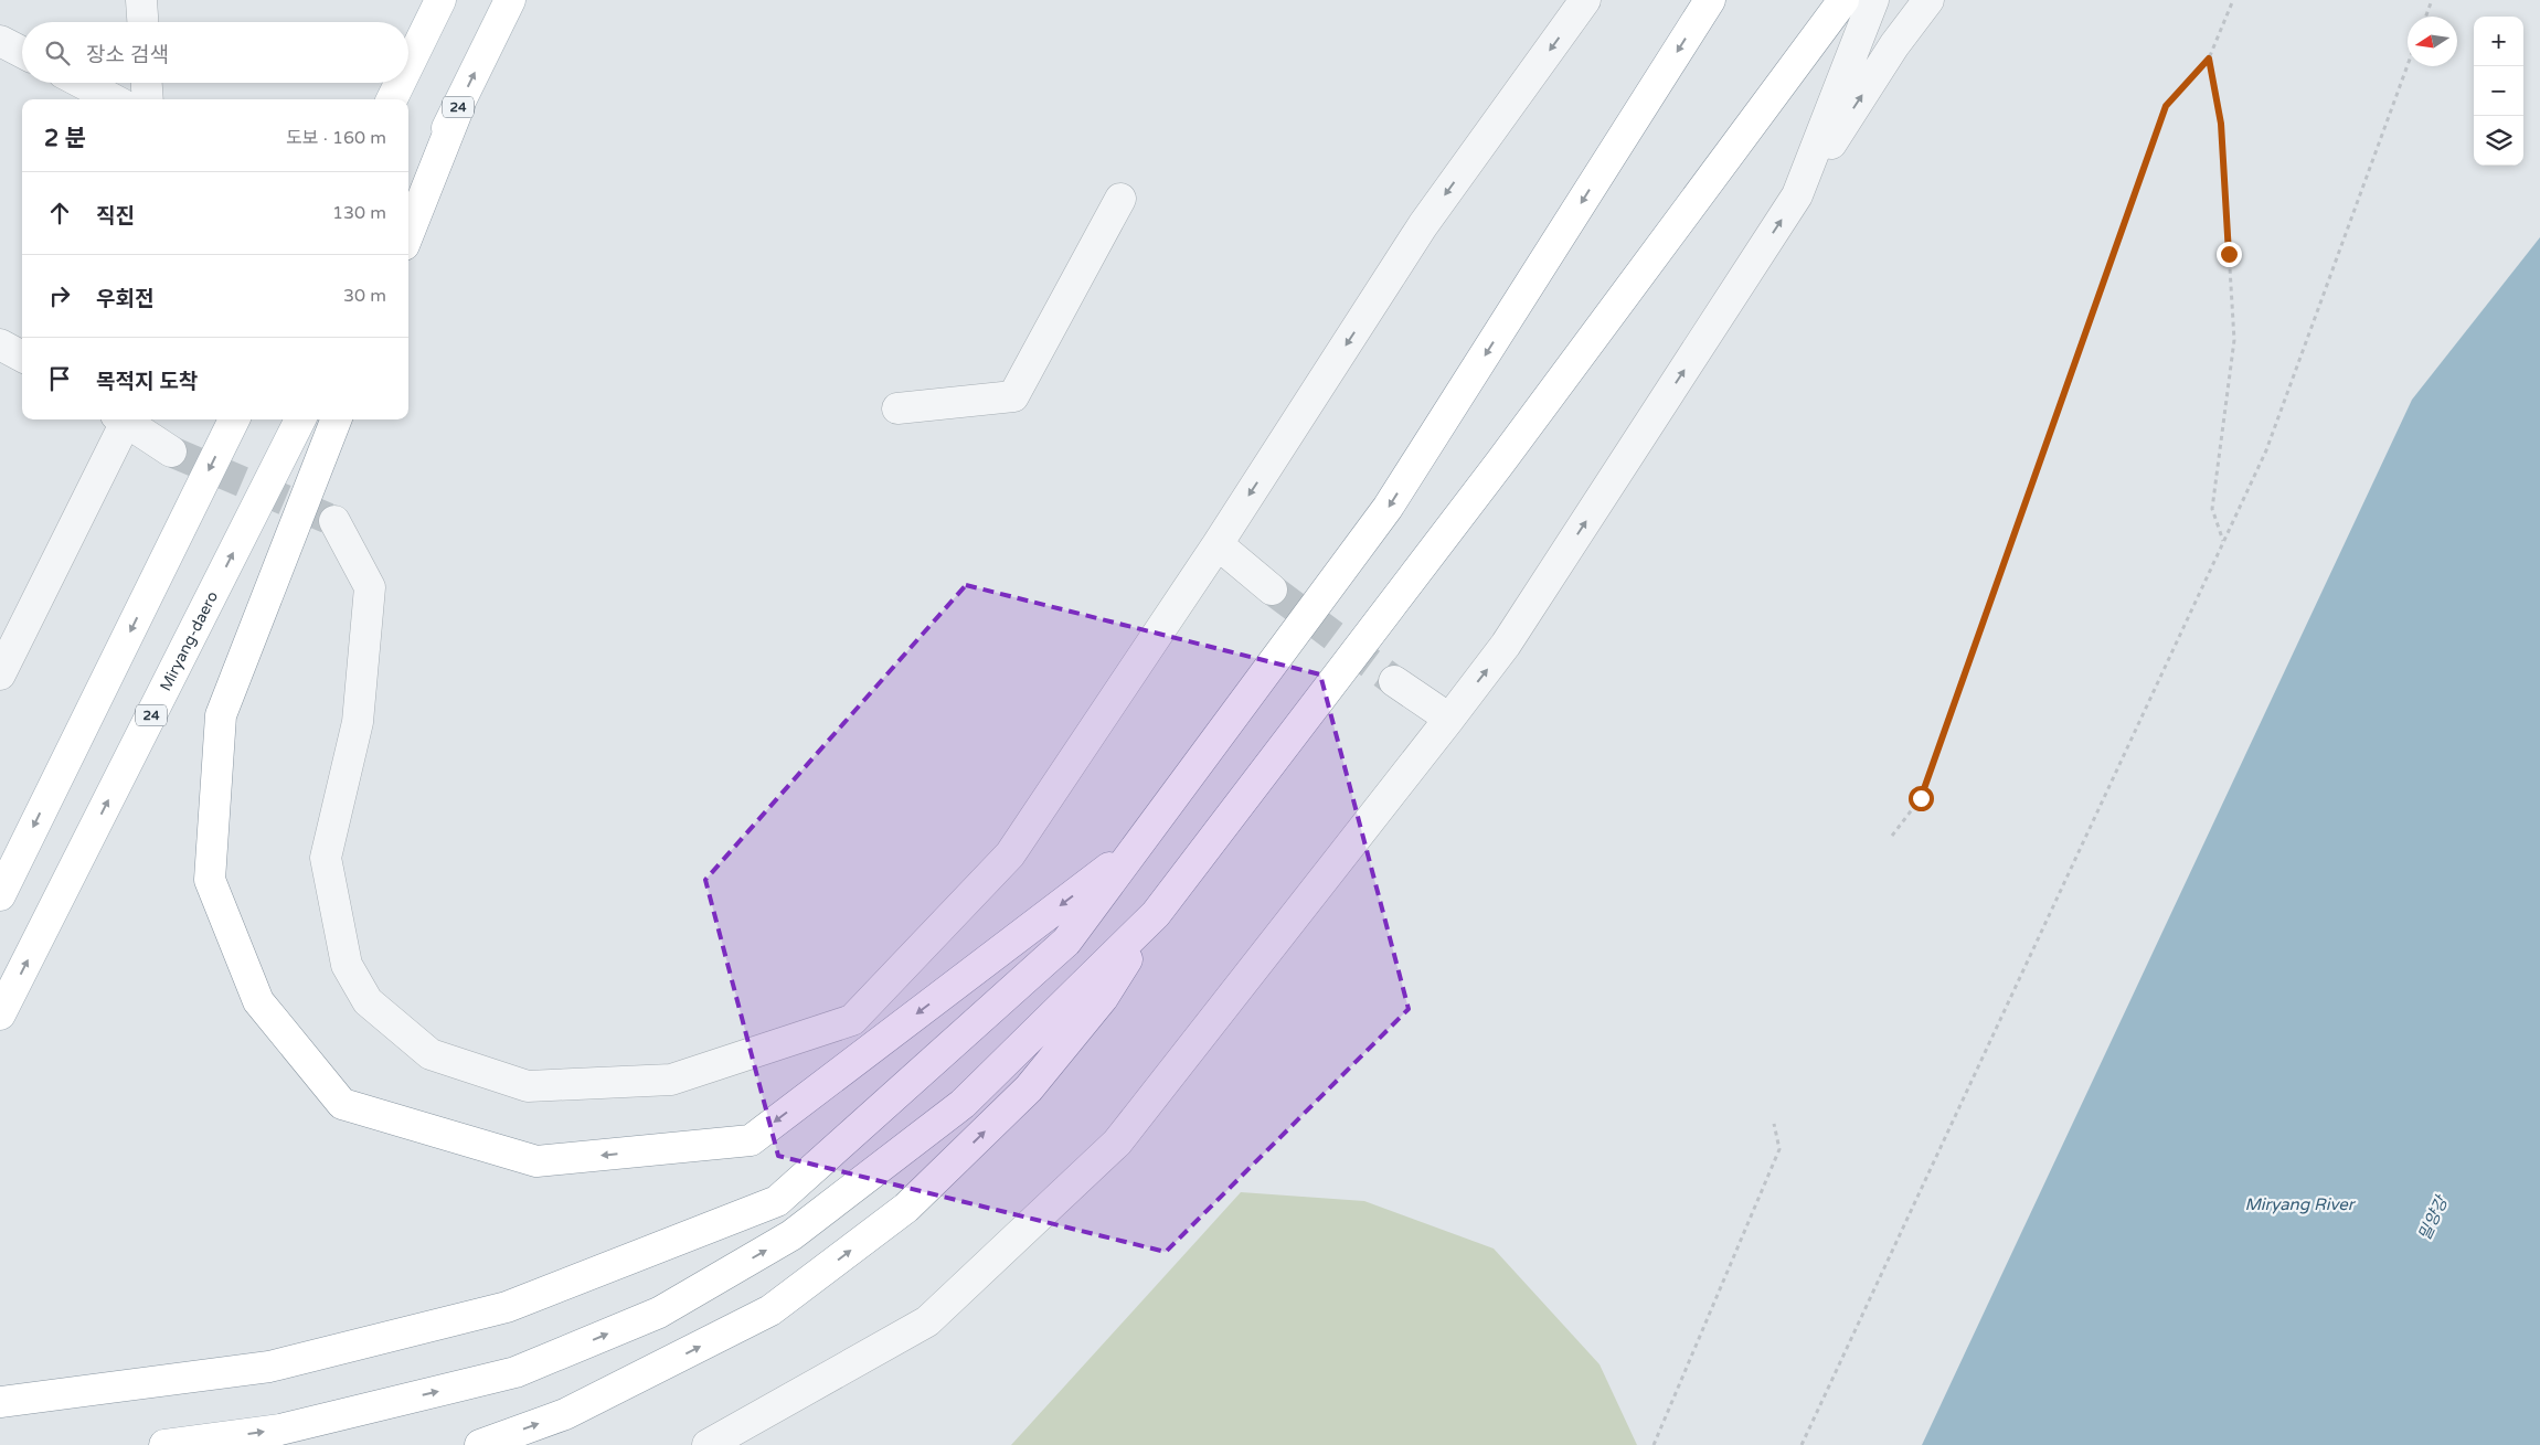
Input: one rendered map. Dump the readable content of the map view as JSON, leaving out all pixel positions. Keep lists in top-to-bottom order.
{
  "streets": {
    "main road": ["24", "Miryang-daero"]
  },
  "water": ["Miryang River", "밀양강"],
  "north": "left",
  "page": {
    "map_buttons": ["+", "−"],
    "search": "장소 검색",
    "heading": ["2 분", "도보 · 160 m"],
    "list": [
      ["직진", "130 m"],
      ["우회전", "30 m"],
      "목적지 도착"
    ]
  }
}
